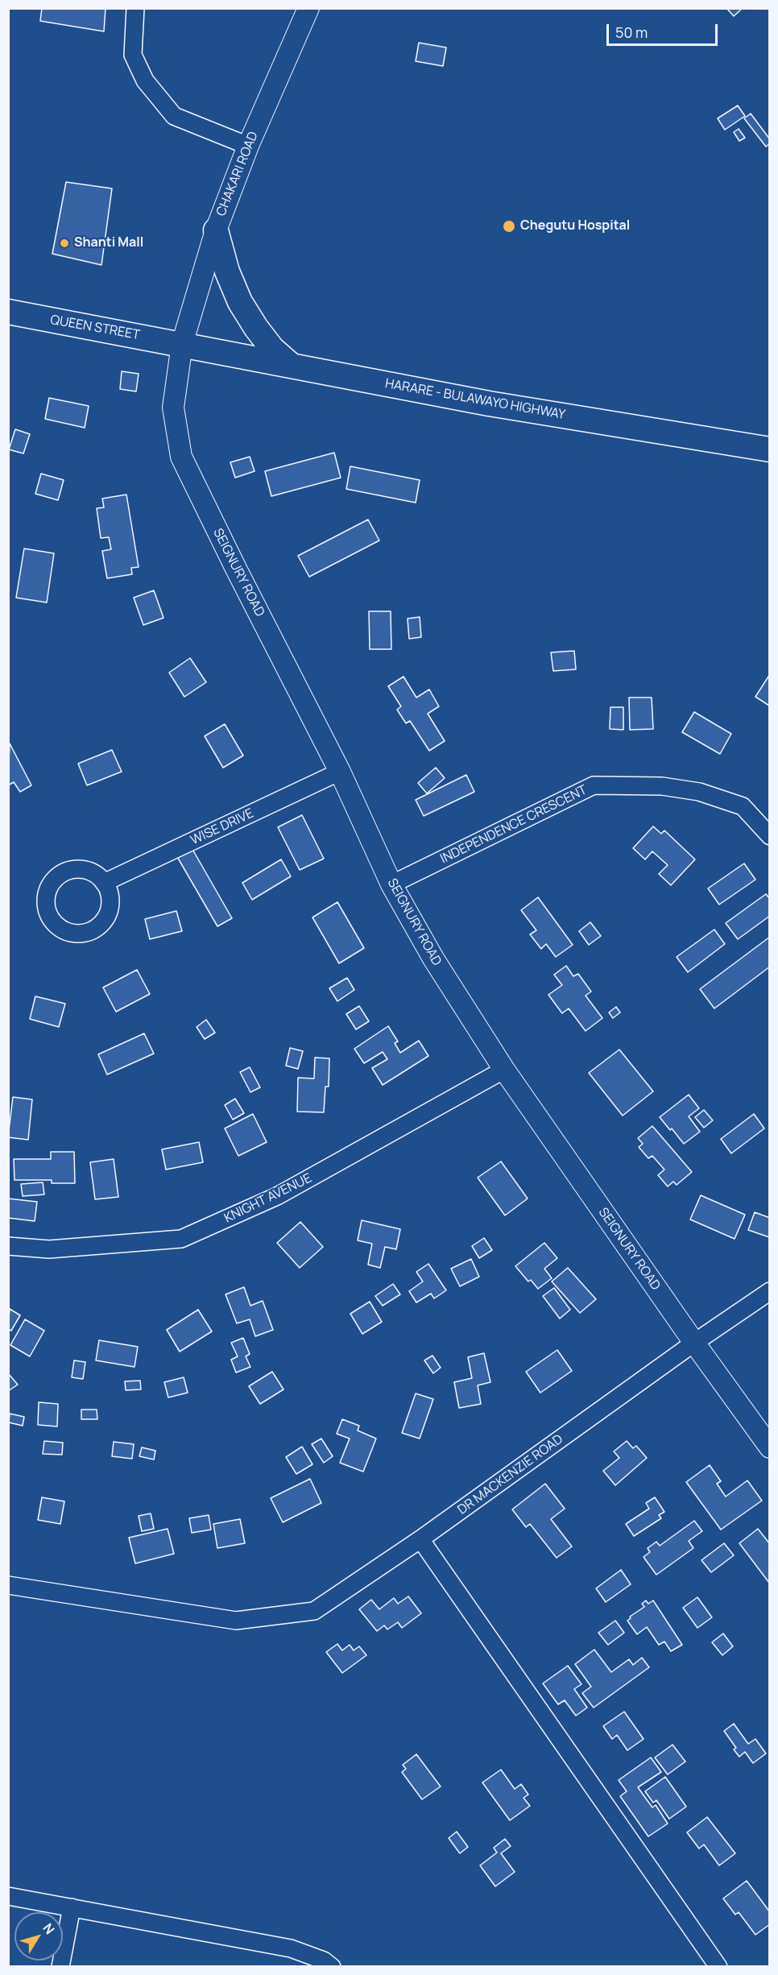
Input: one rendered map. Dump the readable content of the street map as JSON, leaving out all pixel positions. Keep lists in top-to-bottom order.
{
  "streets": {
    "highway": ["QUEEN STREET", "HARARE - BULAWAYO HIGHWAY"],
    "main road": ["CHAKARI ROAD", "SEIGNURY ROAD"],
    "street": [
      "INDEPENDENCE CRESCENT",
      "WISE DRIVE",
      "KNIGHT AVENUE",
      "DR MACKENZIE ROAD"
    ]
  },
  "crossings": [
    ["CHAKARI ROAD", "QUEEN STREET"],
    ["CHAKARI ROAD", "HARARE - BULAWAYO HIGHWAY"],
    ["CHAKARI ROAD", "SEIGNURY ROAD"],
    ["QUEEN STREET", "HARARE - BULAWAYO HIGHWAY"],
    ["QUEEN STREET", "SEIGNURY ROAD"],
    ["HARARE - BULAWAYO HIGHWAY", "SEIGNURY ROAD"],
    ["SEIGNURY ROAD", "INDEPENDENCE CRESCENT"],
    ["SEIGNURY ROAD", "WISE DRIVE"],
    ["SEIGNURY ROAD", "KNIGHT AVENUE"],
    ["SEIGNURY ROAD", "DR MACKENZIE ROAD"]
  ],
  "places": ["Chegutu Hospital", "Shanti Mall"],
  "scale_bar": "50 m",
  "north": "top right"
}
